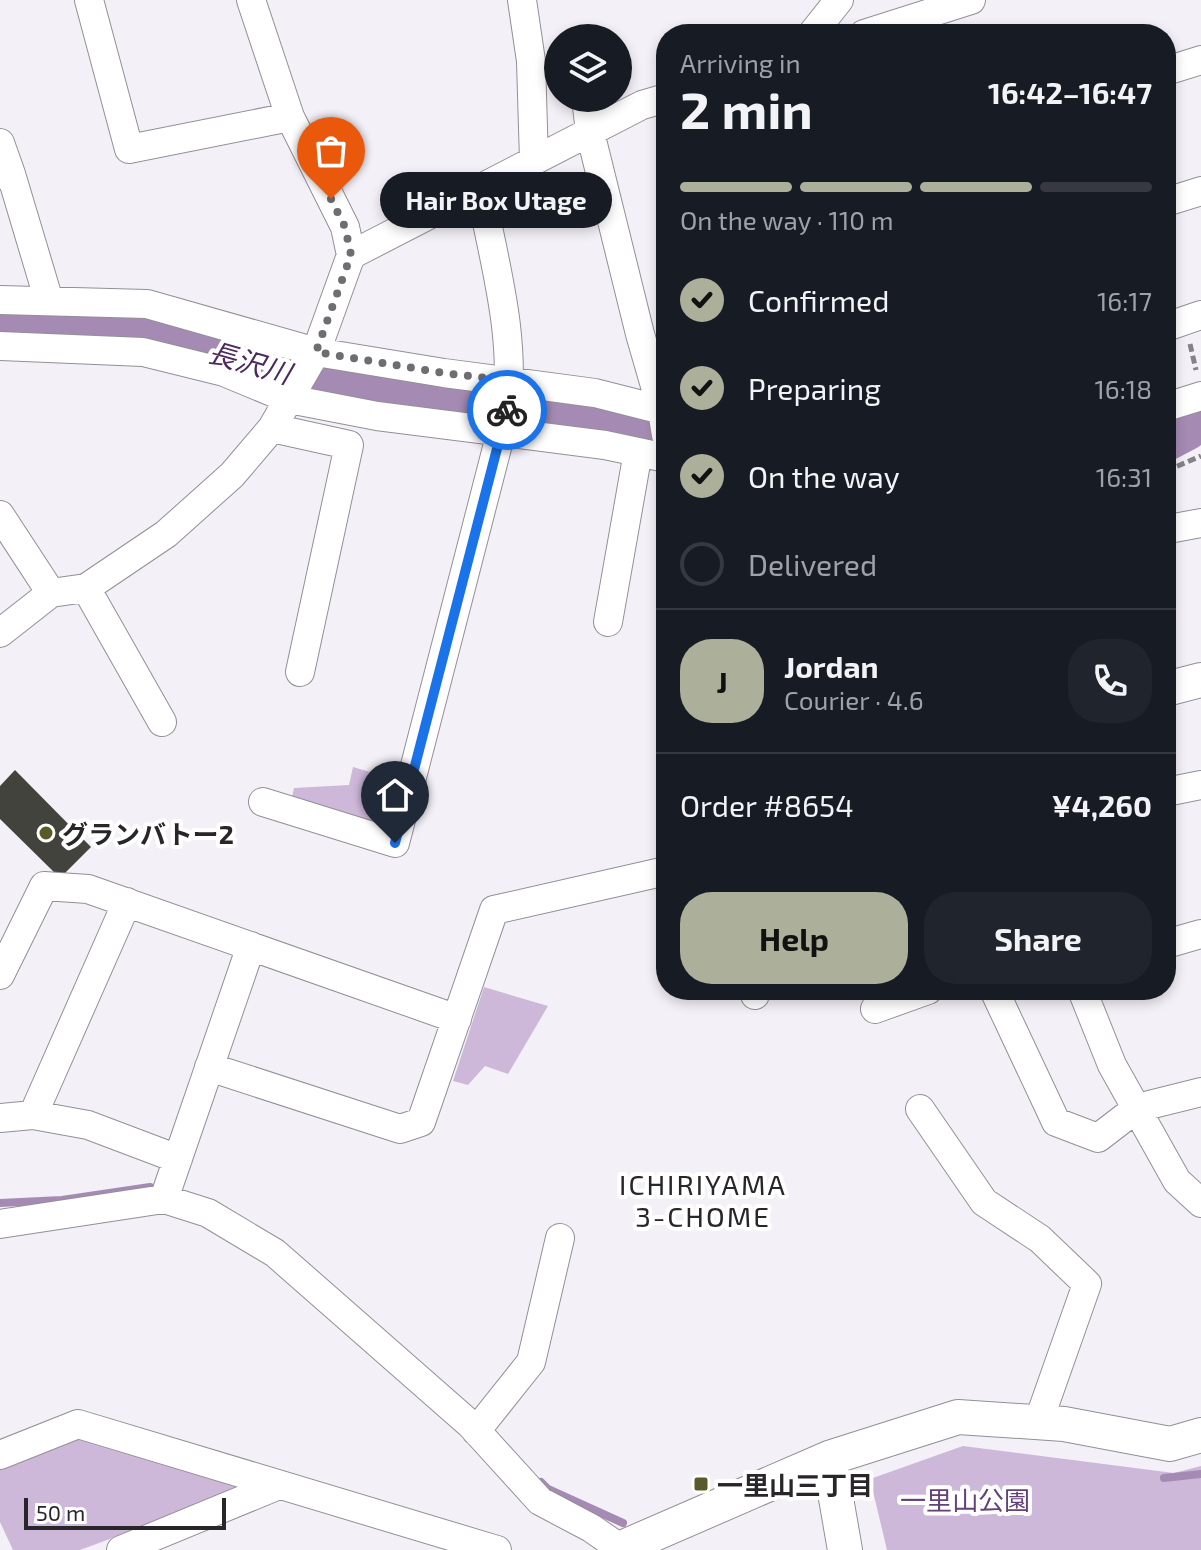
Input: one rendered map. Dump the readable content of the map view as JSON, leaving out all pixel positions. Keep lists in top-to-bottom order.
{
  "districts": ["ICHIRIYAMA 3-CHOME"],
  "water": ["長沢川"],
  "parks": ["一里山公園"],
  "places": {
    "other": ["Hair Box Utage", "グランバトー2"],
    "transit": ["一里山三丁目"]
  },
  "scale_bar": "50 m",
  "page": {
    "heading": ["2 min", "Arriving in", "16:42–16:47"],
    "panel": [
      "Jordan",
      "Courier · 4.6",
      "Order #8654",
      "¥4,260"
    ],
    "bar": "On the way · 110 m",
    "bubble": "Hair Box Utage",
    "list": [
      ["Confirmed", "16:17"],
      ["Preparing", "16:18"],
      ["On the way", "16:31"],
      "Delivered"
    ],
    "round": "J",
    "buttons": ["Help", "Share"],
    "scale": "50 m"
  }
}
